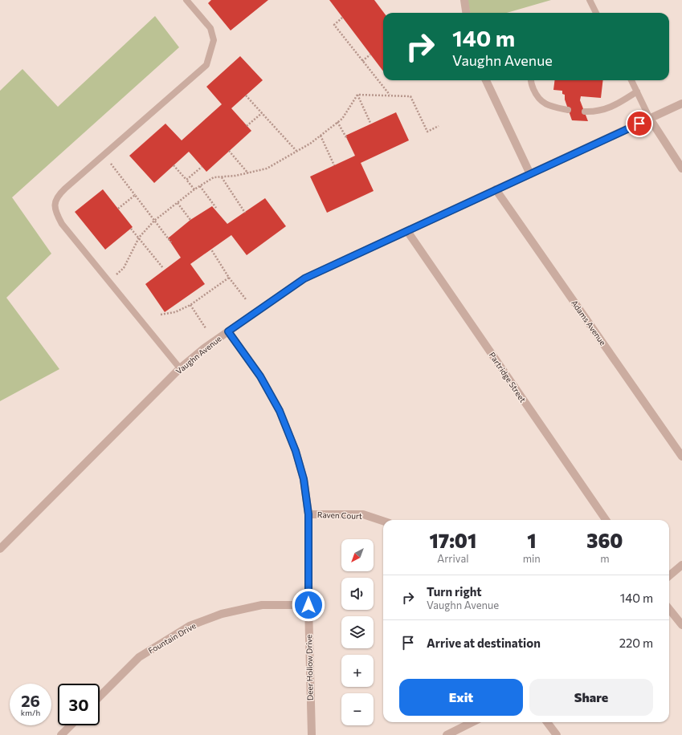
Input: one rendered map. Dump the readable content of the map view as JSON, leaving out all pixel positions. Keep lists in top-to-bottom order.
{
  "streets": {
    "street": [
      "Adams Avenue",
      "Vaughn Avenue",
      "Partridge Street",
      "Raven Court",
      "Fountain Drive",
      "Deer Hollow Drive"
    ]
  },
  "crossings": [
    ["Adams Avenue", "Vaughn Avenue"],
    ["Vaughn Avenue", "Partridge Street"],
    ["Vaughn Avenue", "Deer Hollow Drive"],
    ["Raven Court", "Deer Hollow Drive"],
    ["Fountain Drive", "Deer Hollow Drive"]
  ],
  "north": "bottom left",
  "page": {
    "turn": ["140 m", "Vaughn Avenue"],
    "eta": [
      "17:01",
      "Arrival",
      "1",
      "min",
      "360",
      "m"
    ],
    "map_buttons": ["+", "−"],
    "list": [
      {
        "name": "Turn right",
        "note": "Vaughn Avenue",
        "value": "140 m"
      },
      {
        "name": "Arrive at destination",
        "value": "220 m"
      }
    ],
    "buttons": ["Exit", "Share"],
    "speed": "26 km/h",
    "limit": "30"
  }
}
